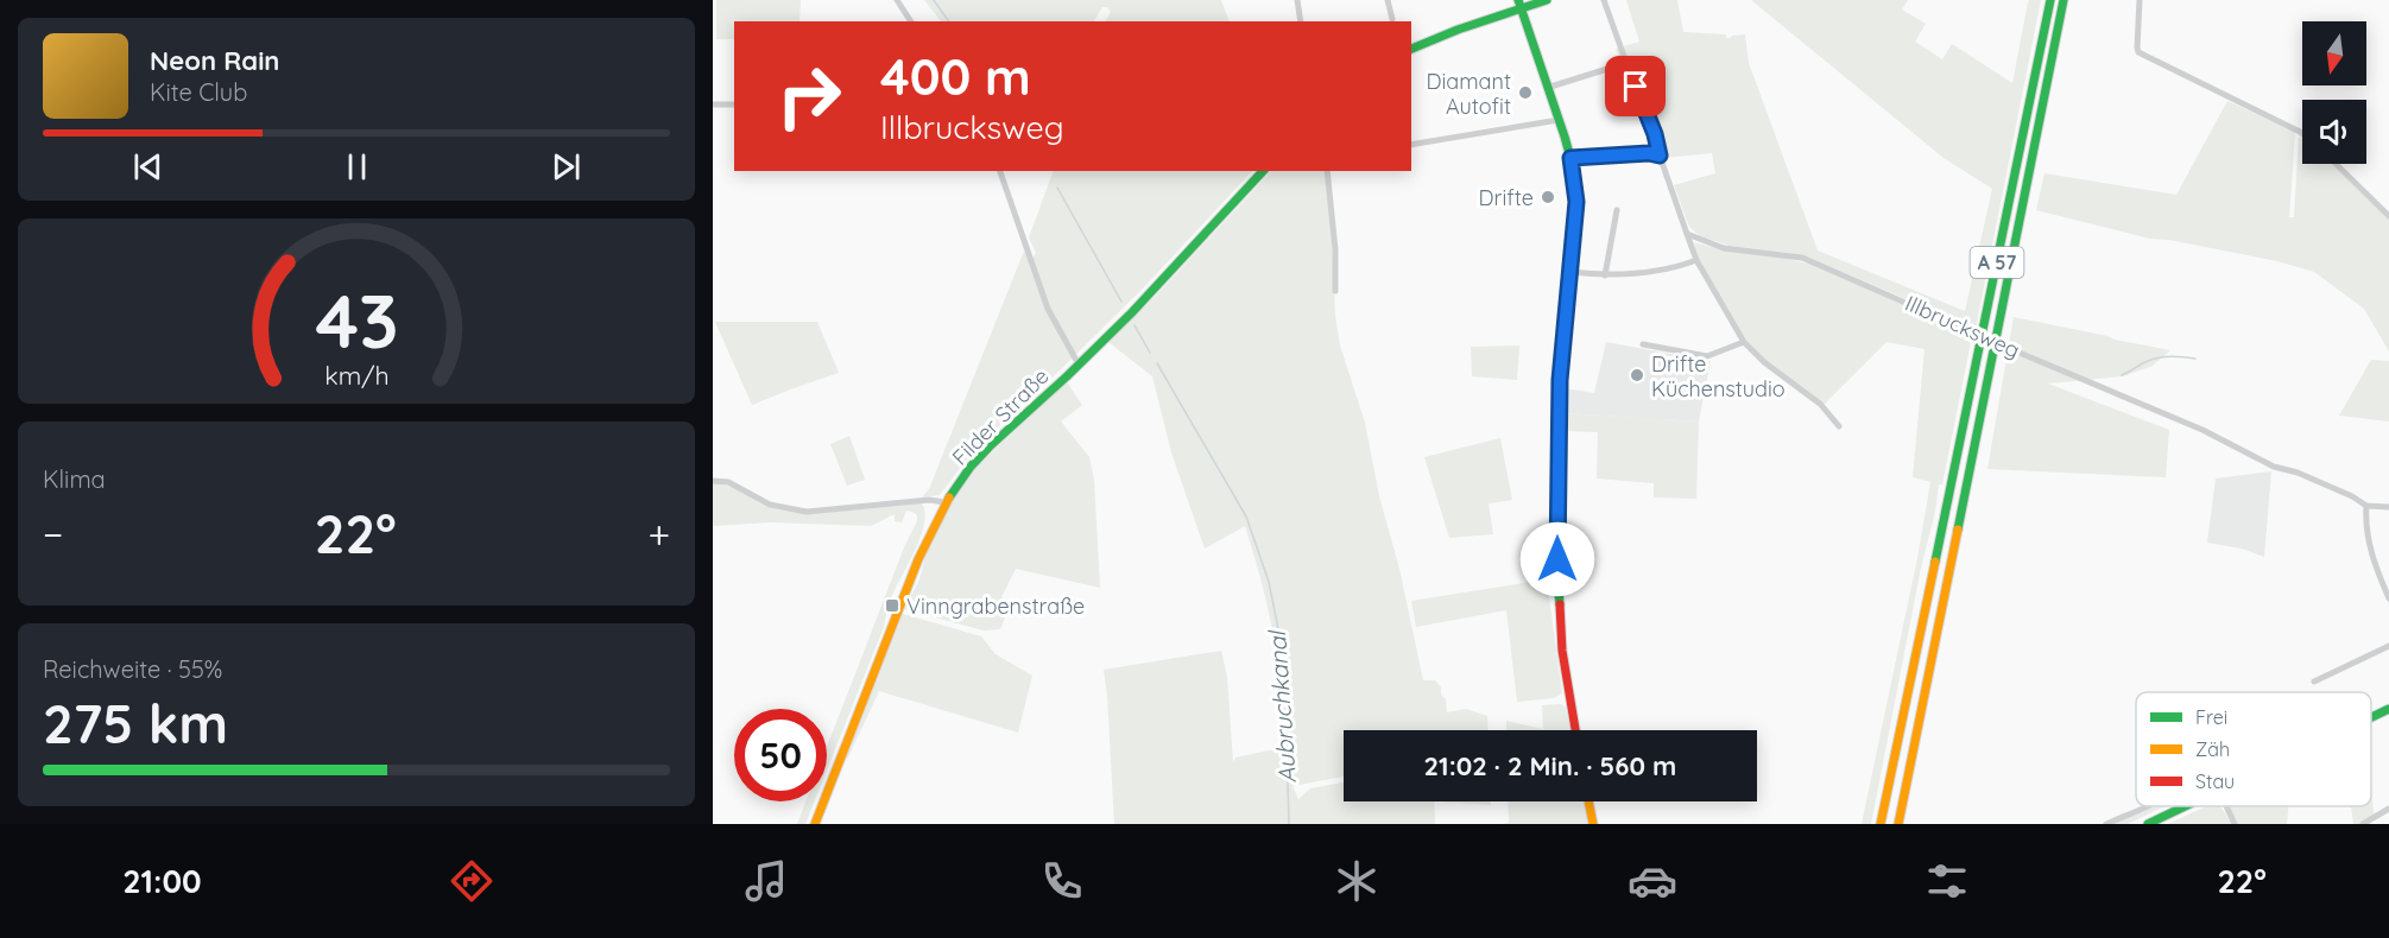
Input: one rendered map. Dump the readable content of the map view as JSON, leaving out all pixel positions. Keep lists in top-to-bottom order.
{
  "streets": {
    "main road": ["A 57", "Filder Straße"],
    "street": ["Illbrucksweg"]
  },
  "water": ["Aubruchkanal"],
  "places": {
    "other": ["Diamant Autofit", "Drifte", "Drifte Küchenstudio"],
    "transit": ["Vinngrabenstraße"]
  },
  "legend": ["Frei", "Zäh", "Stau"],
  "north": "bottom",
  "page": {
    "turn": ["400 m", "Illbrucksweg"],
    "song": ["Neon Rain", "Kite Club"],
    "tile": [
      "Klima",
      ["Reichweite · 55%", "275 km"]
    ],
    "heat": ["−", "22°", "+"],
    "limit": "50",
    "trip": "21:02 · 2 Min. · 560 m",
    "tabs": ["21:00", "22°"],
    "gauge": ["43", "km/h"]
  }
}
